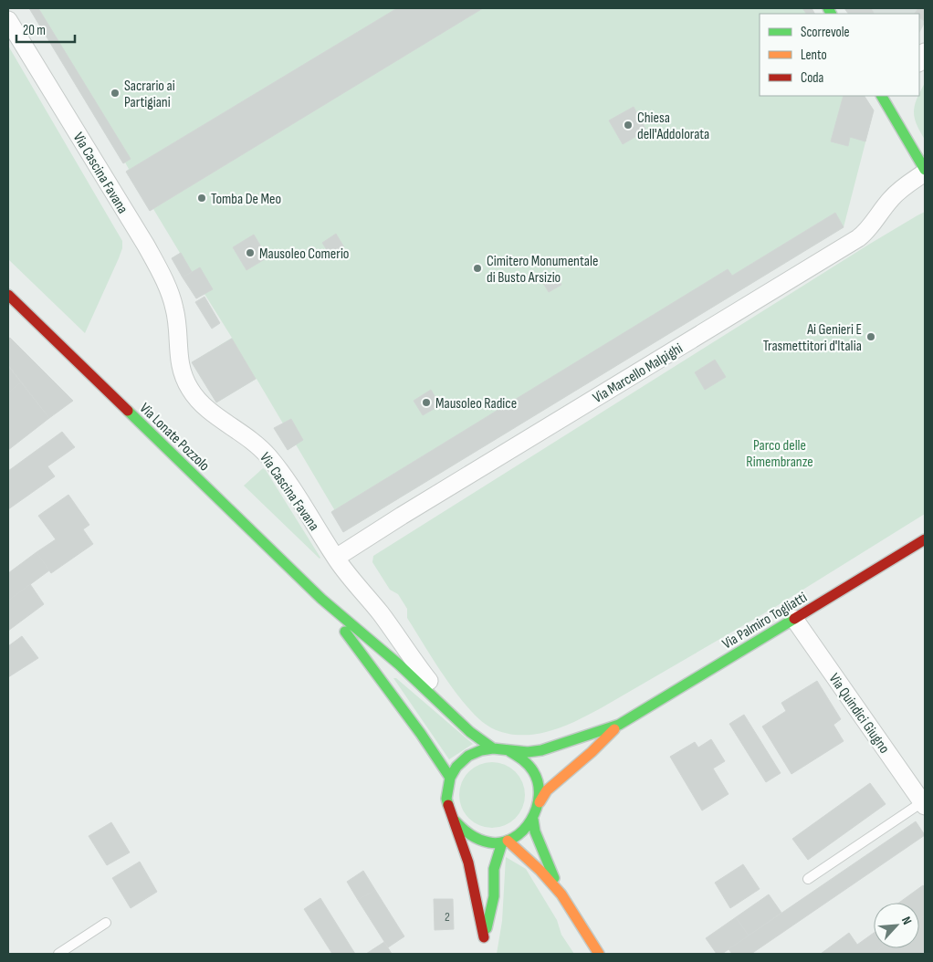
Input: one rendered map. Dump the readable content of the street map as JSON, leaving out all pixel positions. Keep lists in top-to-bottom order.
{
  "streets": {
    "street": [
      "Via Cascina Favana",
      "Via Marcello Malpighi",
      "Via Lonate Pozzolo",
      "Via Palmiro Togliatti",
      "Via Quindici Giugno"
    ]
  },
  "crossings": [
    ["Via Cascina Favana", "Via Marcello Malpighi"],
    ["Via Palmiro Togliatti", "Via Quindici Giugno"]
  ],
  "parks": ["Parco delle Rimembranze"],
  "places": [
    "Sacrario ai Partigiani",
    "Chiesa dell'Addolorata",
    "Tomba De Meo",
    "Mausoleo Comerio",
    "Cimitero Monumentale di Busto Arsizio",
    "Ai Genieri E Trasmettitori d'Italia",
    "Mausoleo Radice"
  ],
  "house_numbers": ["2"],
  "legend": ["Scorrevole", "Lento", "Coda"],
  "scale_bar": "20 m",
  "north": "top right"
}
